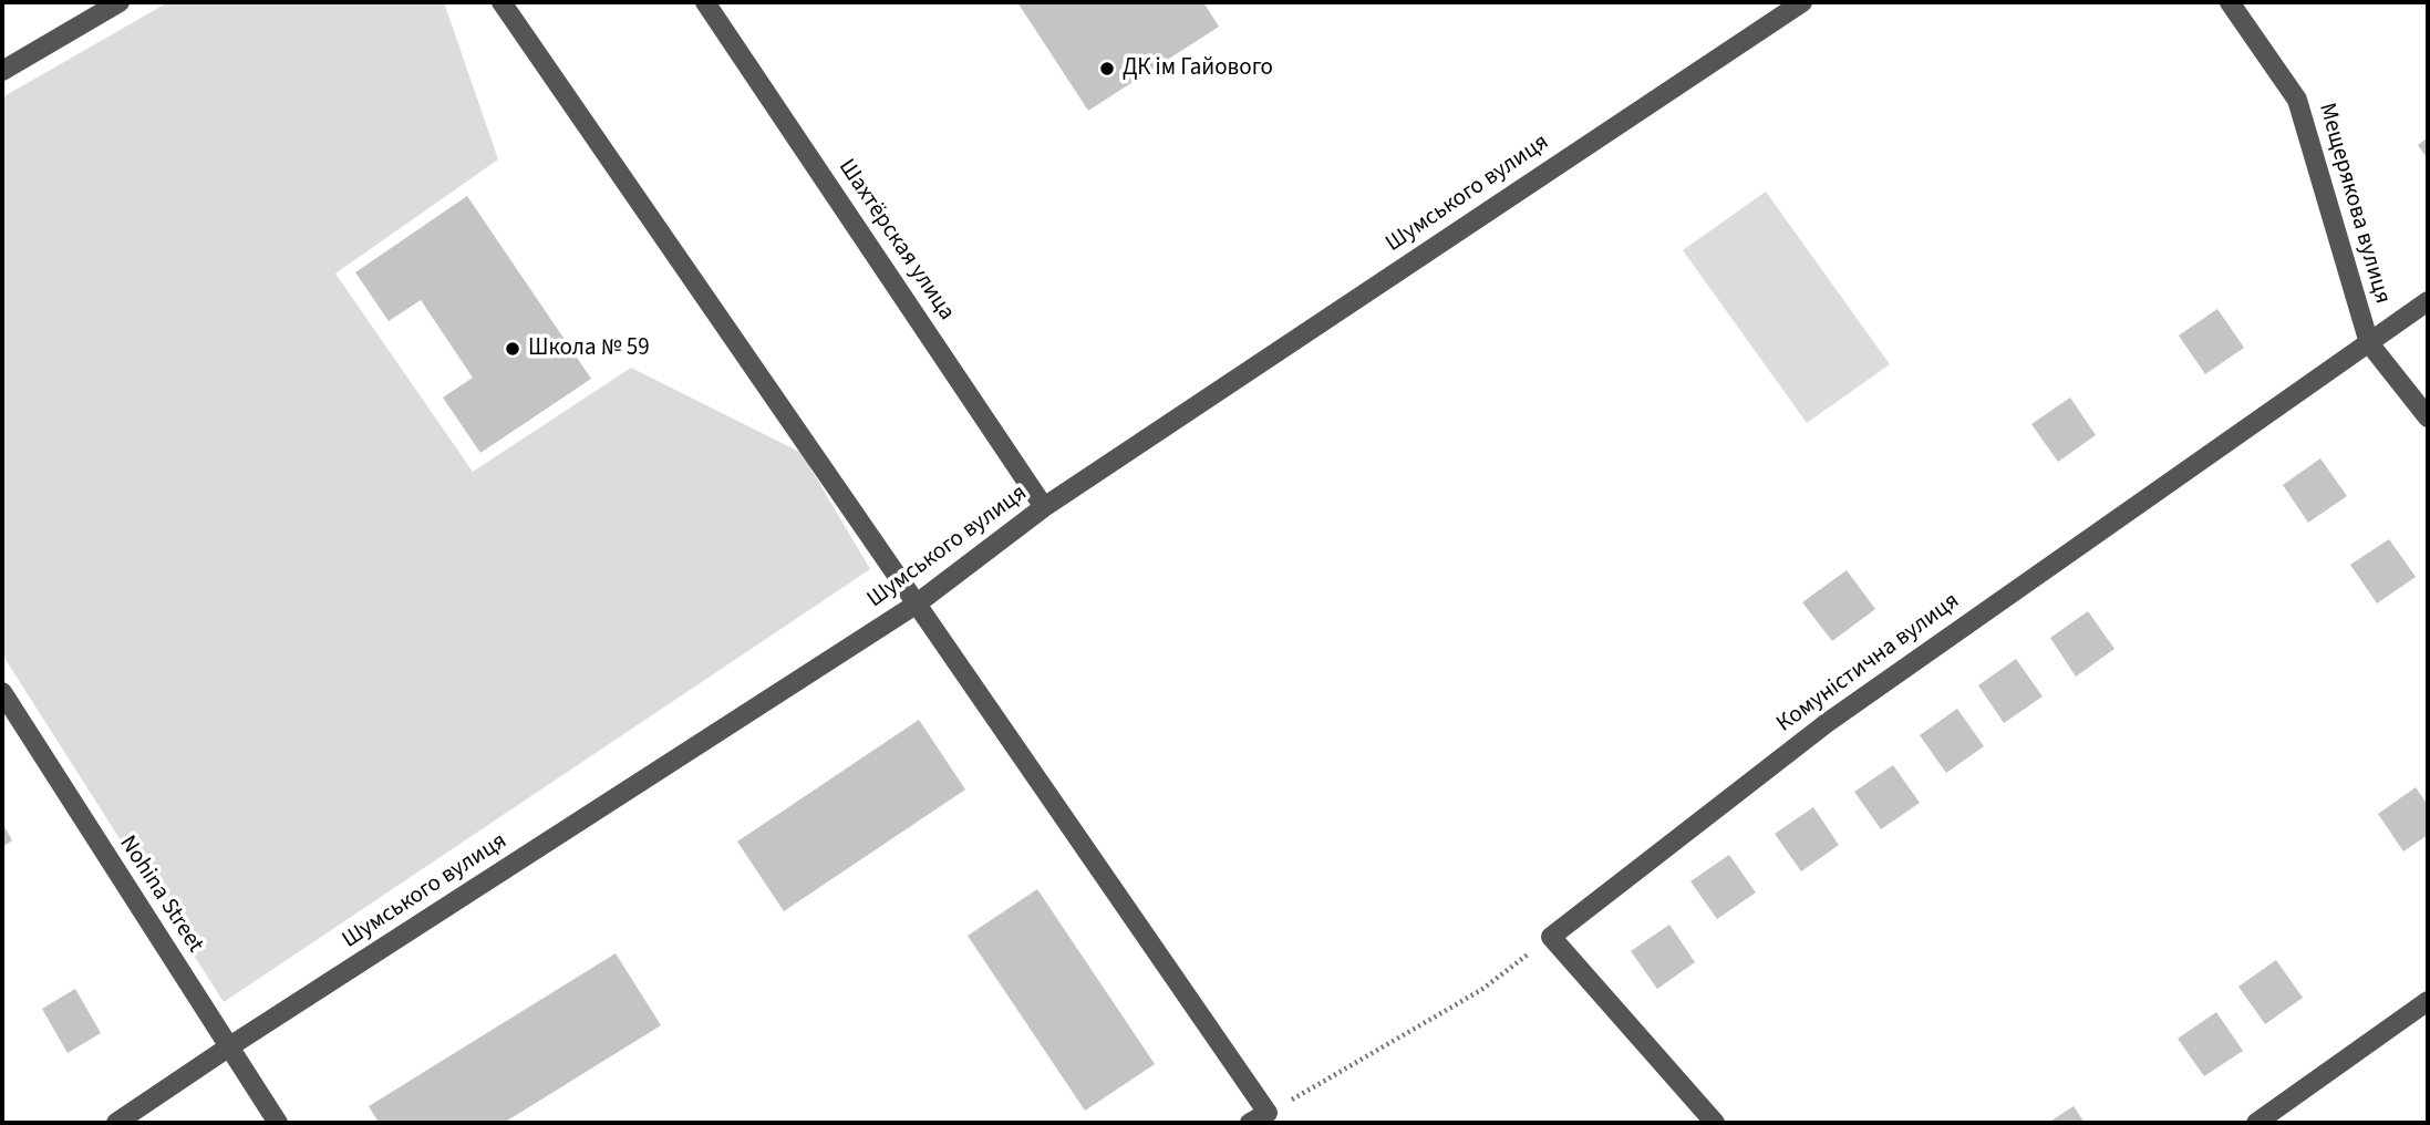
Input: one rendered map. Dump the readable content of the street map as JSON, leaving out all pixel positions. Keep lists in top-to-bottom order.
{
  "streets": {
    "street": [
      "Шумського вулиця",
      "Мещерякова вулиця",
      "Шахтёрская улица",
      "Комуністична вулиця",
      "Nohina Street"
    ]
  },
  "crossings": [
    ["Шумського вулиця", "Шахтёрская улица"],
    ["Шумського вулиця", "Nohina Street"],
    ["Мещерякова вулиця", "Комуністична вулиця"]
  ],
  "places": ["ДК ім Гайового", "Школа № 59"]
}
